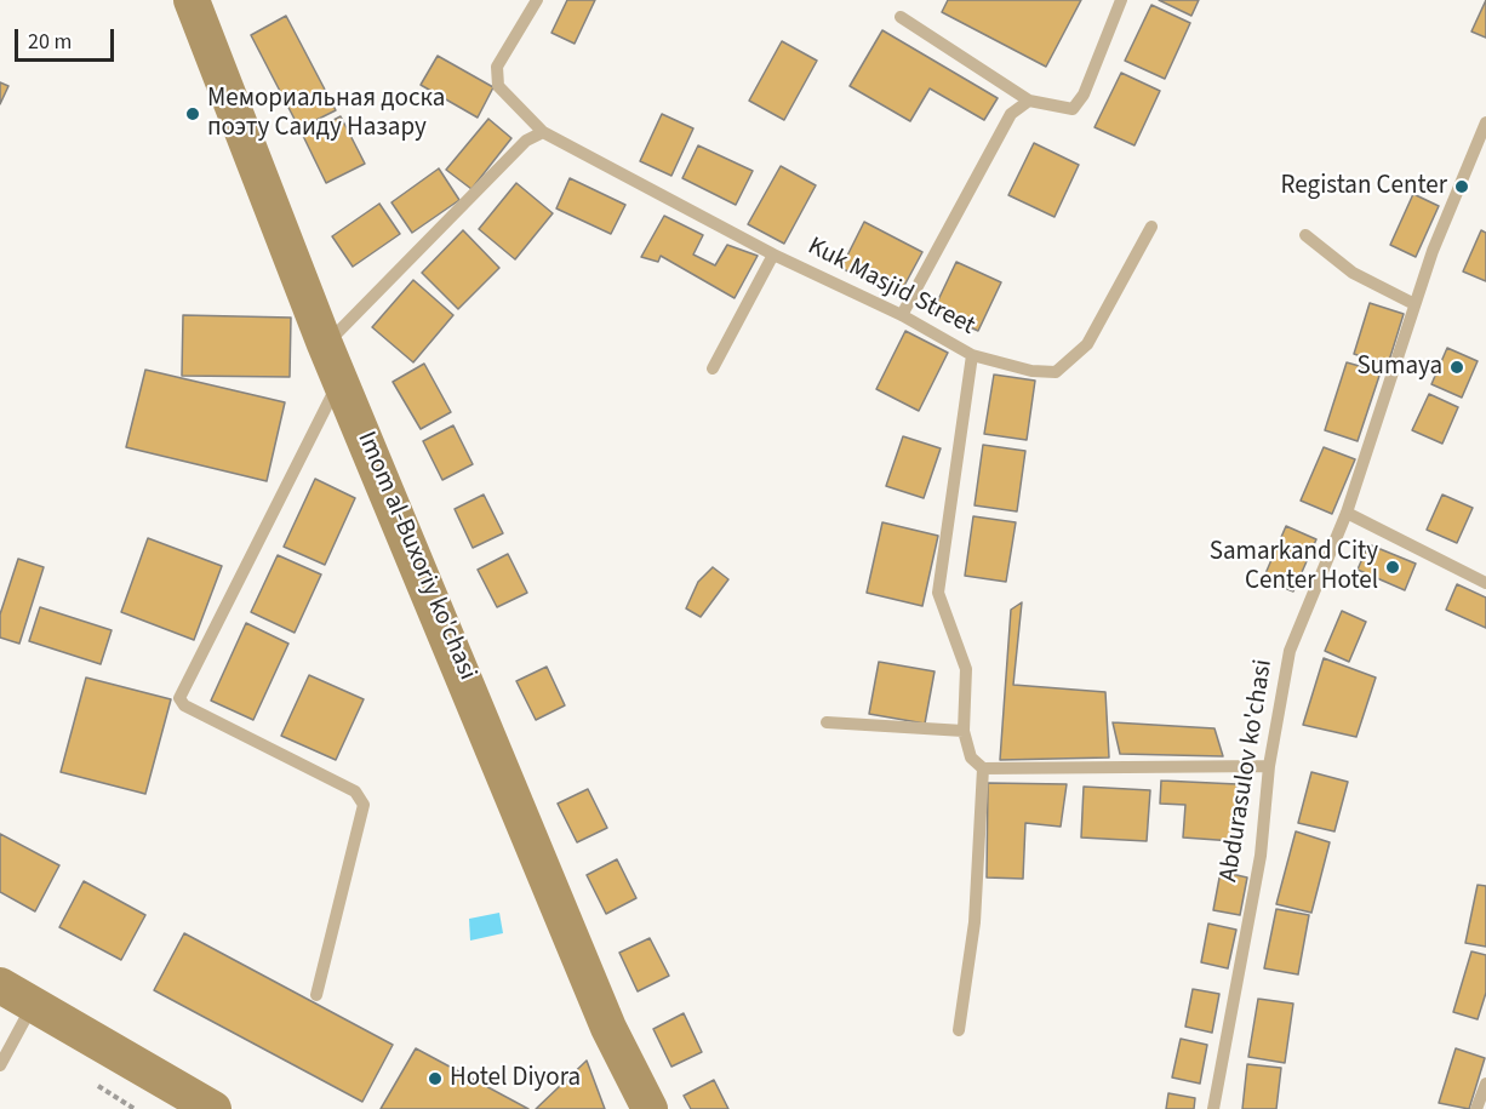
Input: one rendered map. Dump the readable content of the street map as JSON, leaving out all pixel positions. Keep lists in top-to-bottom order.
{
  "streets": {
    "main road": ["Imom al-Buxoriy ko'chasi"],
    "lane": ["Kuk Masjid Street", "Abdurasulov ko'chasi"]
  },
  "places": [
    "Мемориальная доска поэту Саиду Назару",
    "Registan Center",
    "Sumaya",
    "Samarkand City Center Hotel",
    "Hotel Diyora"
  ],
  "scale_bar": "20 m"
}
